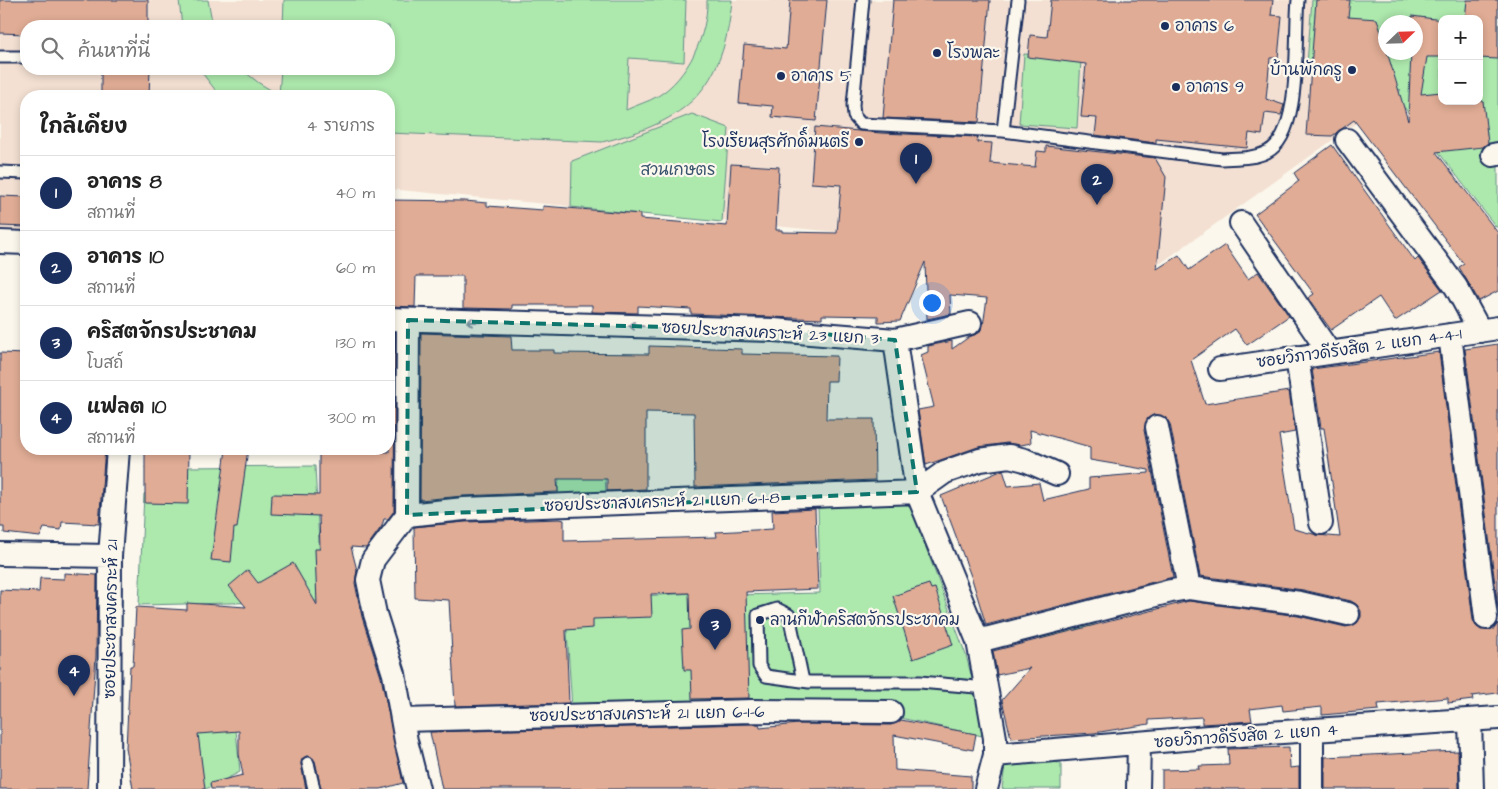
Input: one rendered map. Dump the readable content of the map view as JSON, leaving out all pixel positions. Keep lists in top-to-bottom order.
{
  "streets": {
    "street": [
      "ซอยประชาสงเคราะห์ 23 แยก 3",
      "ซอยวิภาวดีรังสิต 2 แยก 4-4-1",
      "ซอยประชาสงเคราะห์ 21 แยก 6-1-8",
      "ซอยประชาสงเคราะห์ 21",
      "ซอยประชาสงเคราะห์ 21 แยก 6-1-6",
      "ซอยวิภาวดีรังสิต 2 แยก 4"
    ]
  },
  "crossings": [
    ["ซอยประชาสงเคราะห์ 23 แยก 3", "ซอยประชาสงเคราะห์ 21 แยก 6-1-8"],
    ["ซอยประชาสงเคราะห์ 23 แยก 3", "ซอยวิภาวดีรังสิต 2 แยก 4"]
  ],
  "one_way": ["ซอยประชาสงเคราะห์ 23 แยก 3"],
  "parks": ["สวนเกษตร"],
  "places": [
    "อาคาร 6",
    "โรงพละ",
    "บ้านพักครู",
    "อาคาร 5",
    "อาคาร 9",
    "โรงเรียนสุรศักดิ์มนตรี",
    "ลานกีฬาคริสตจักรประชาคม"
  ],
  "north": "top right",
  "page": {
    "map_buttons": ["+", "−"],
    "search": "ค้นหาที่นี่",
    "heading": ["ใกล้เคียง", "4 รายการ"],
    "pins": [
      "1",
      "2",
      "3",
      "4"
    ],
    "list": [
      {
        "mark": "1",
        "name": "อาคาร 8",
        "note": "สถานที่",
        "value": "40 m"
      },
      {
        "mark": "2",
        "name": "อาคาร 10",
        "note": "สถานที่",
        "value": "60 m"
      },
      {
        "mark": "3",
        "name": "คริสตจักรประชาคม",
        "note": "โบสถ์",
        "value": "130 m"
      },
      {
        "mark": "4",
        "name": "แฟลต 10",
        "note": "สถานที่",
        "value": "300 m"
      }
    ]
  }
}
